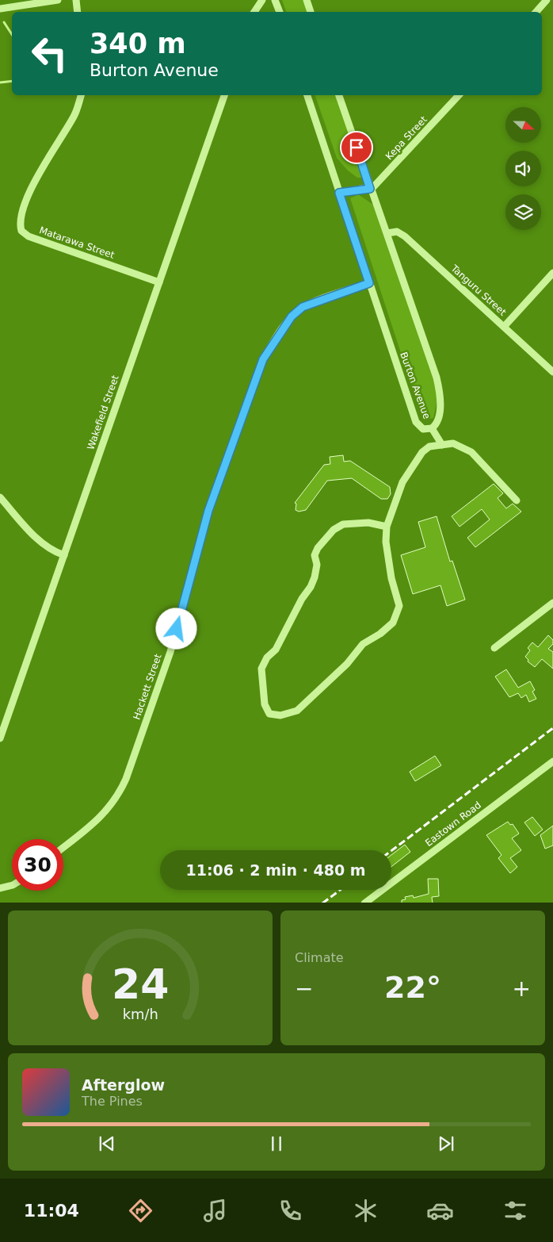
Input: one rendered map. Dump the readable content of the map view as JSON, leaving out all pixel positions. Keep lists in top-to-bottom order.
{
  "streets": {
    "street": [
      "Kepa Street",
      "Matarawa Street",
      "Tanguru Street",
      "Burton Avenue",
      "Wakefield Street",
      "Hackett Street",
      "Eastown Road"
    ]
  },
  "crossings": [
    ["Kepa Street", "Burton Avenue"],
    ["Matarawa Street", "Wakefield Street"],
    ["Tanguru Street", "Burton Avenue"],
    ["Burton Avenue", "Hackett Street"]
  ],
  "north": "right",
  "page": {
    "turn": ["340 m", "Burton Avenue"],
    "limit": "30",
    "trip": "11:06 · 2 min · 480 m",
    "tile": "Climate",
    "heat": ["−", "22°", "+"],
    "song": ["Afterglow", "The Pines"],
    "tabs": "11:04",
    "gauge": ["24", "km/h"]
  }
}
